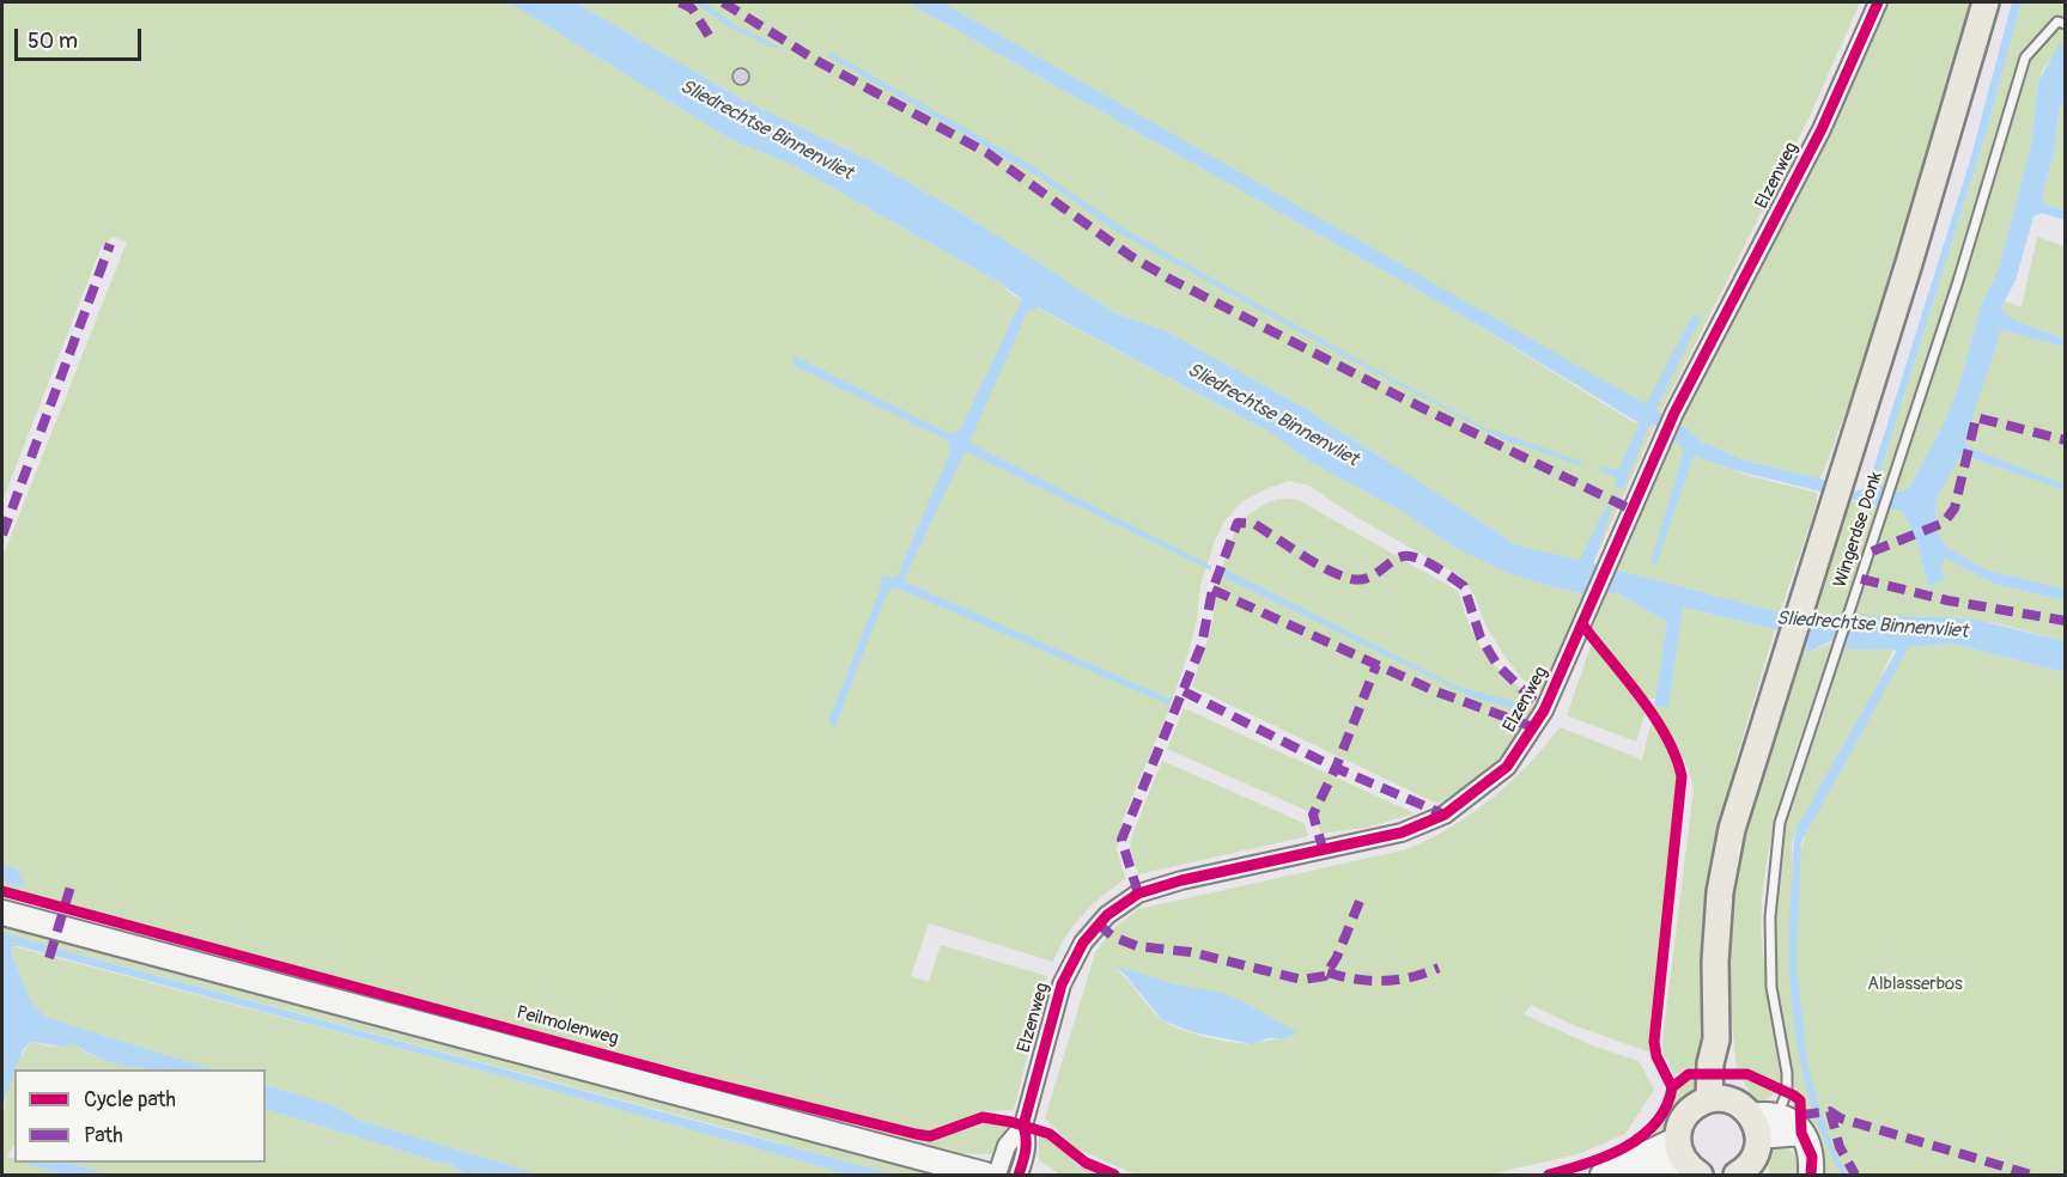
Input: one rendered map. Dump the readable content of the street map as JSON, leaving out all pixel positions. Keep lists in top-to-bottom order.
{
  "streets": {
    "street": ["Elzenweg"],
    "lane": ["Wingerdse Donk"],
    "cycle path": ["Peilmolenweg"]
  },
  "water": ["Sliedrechtse Binnenvliet"],
  "parks": ["Alblasserbos"],
  "legend": ["Cycle path", "Path"],
  "scale_bar": "50 m"
}
